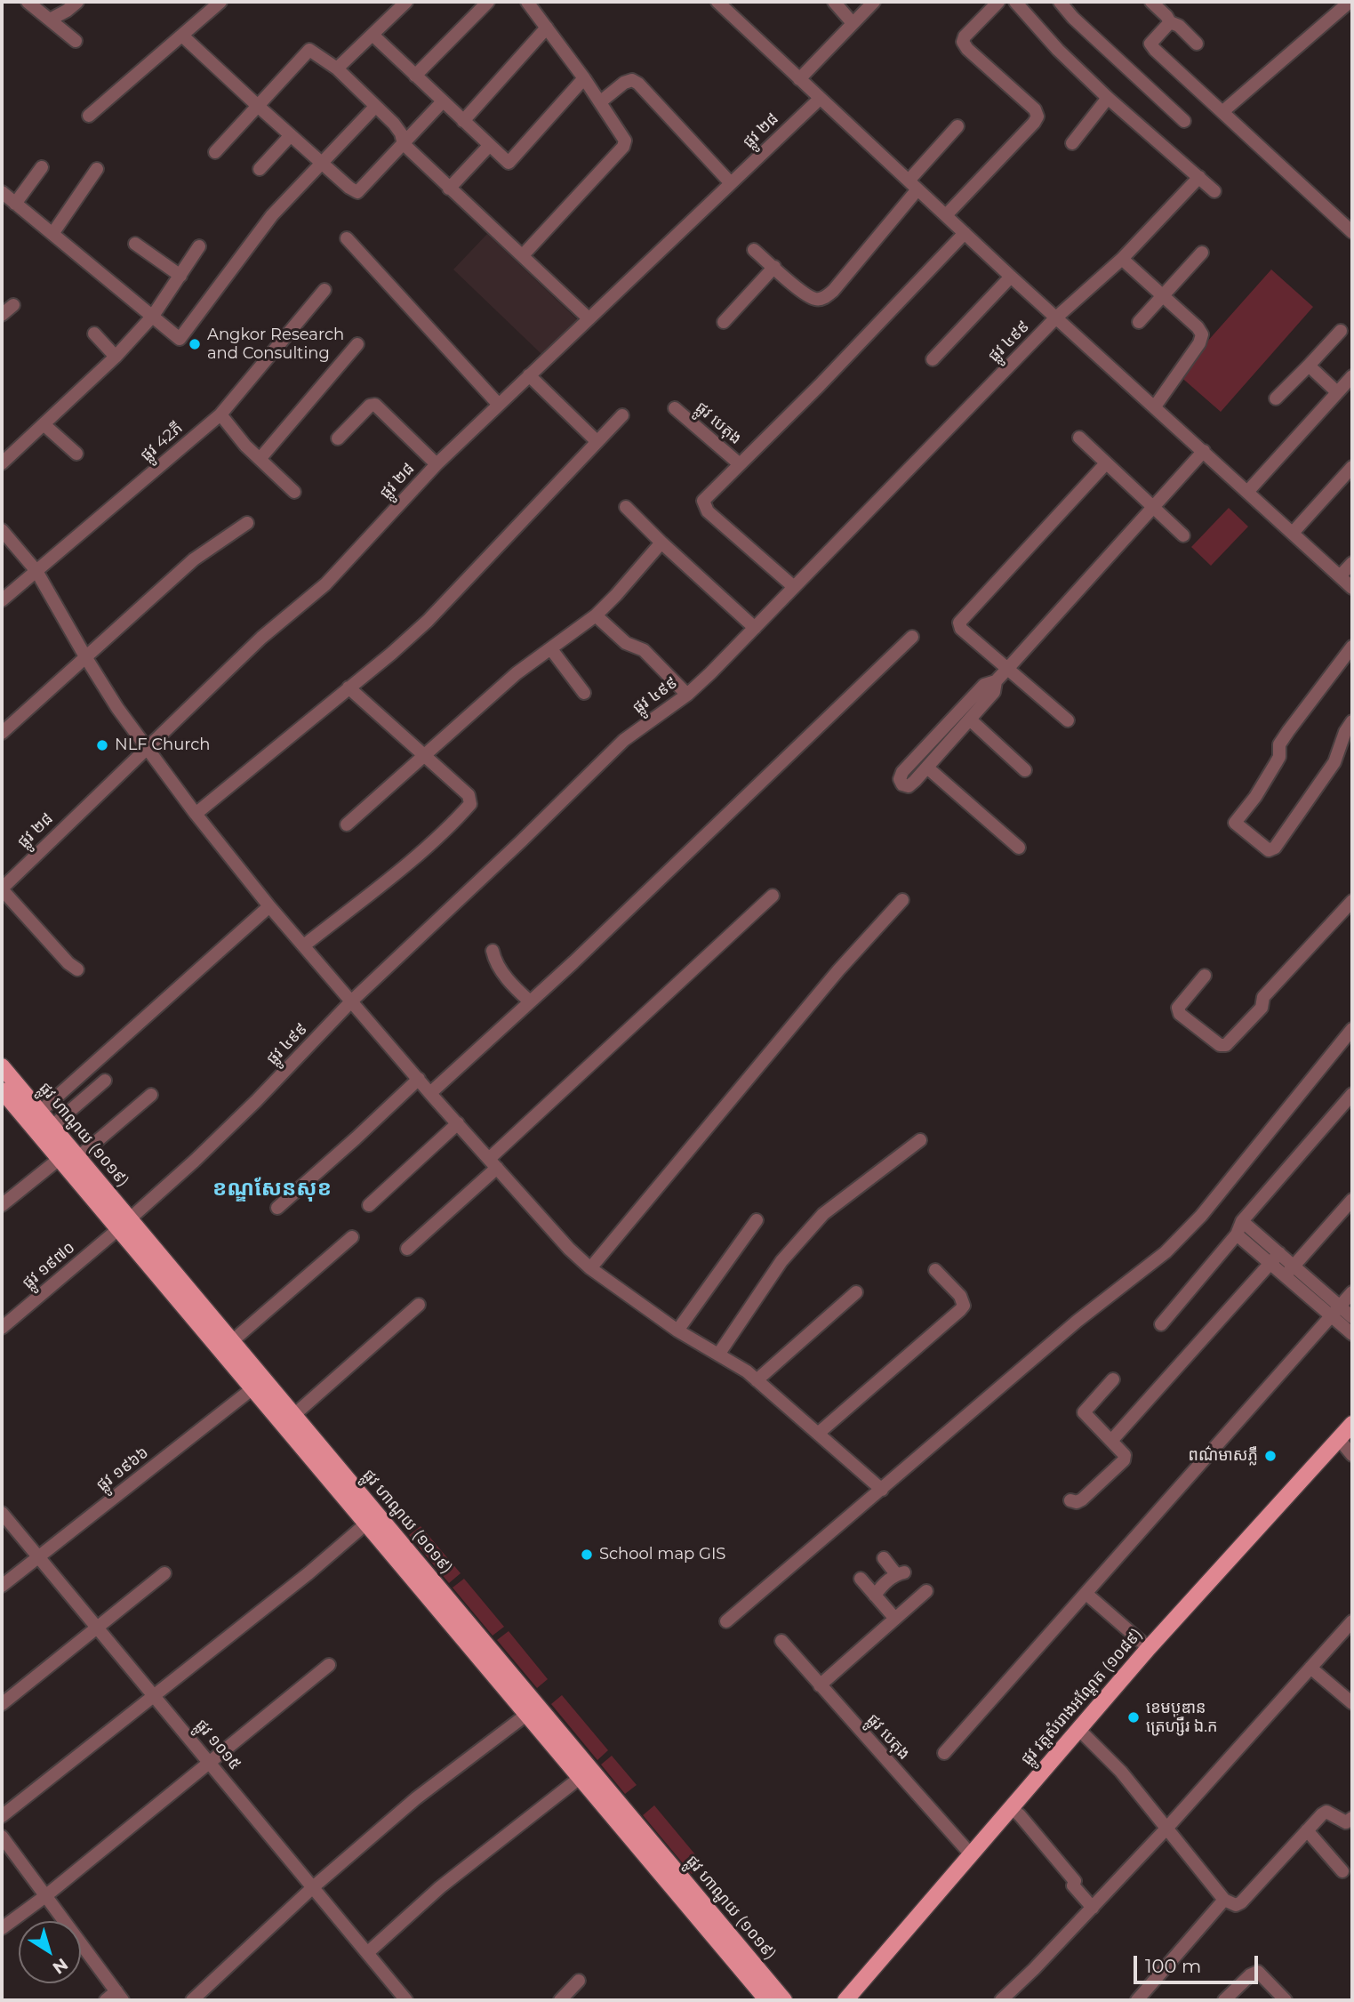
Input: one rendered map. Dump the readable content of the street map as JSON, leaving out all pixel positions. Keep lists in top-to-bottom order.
{
  "streets": {
    "main road": ["ផ្លូវ ហាណូយ (១០១៩)", "ផ្លូវ វត្តសំរោងអណ្ដែត (១០៨៩)"],
    "street": [
      "ផ្លូវ ២៨",
      "ផ្លូវ ៤៩៩",
      "ផ្លូវ បេតុង",
      "ផ្លូវ 42ភី",
      "ផ្លូវ ១៩៧០",
      "ផ្លូវ ១៩៦៦",
      "ផ្លូវ ១០១៥"
    ]
  },
  "crossings": [
    ["ផ្លូវ ៤៩៩", "ផ្លូវ ហាណូយ (១០១៩)"],
    ["ផ្លូវ ៤៩៩", "ផ្លូវ ១៩៧០"],
    ["ផ្លូវ បេតុង", "ផ្លូវ វត្តសំរោងអណ្ដែត (១០៨៩)"],
    ["ផ្លូវ ហាណូយ (១០១៩)", "ផ្លូវ ១៩៧០"],
    ["ផ្លូវ ហាណូយ (១០១៩)", "ផ្លូវ ១៩៦៦"],
    ["ផ្លូវ ១៩៦៦", "ផ្លូវ ១០១៥"]
  ],
  "districts": ["ខណ្ឌសែនសុខ"],
  "places": [
    "Angkor Research and Consulting",
    "NLF Church",
    "ពណ៌មាសភ្លឺ",
    "School map GIS",
    "ខេមបូឌាន ត្រេហ្សឺរ ឯ.ក"
  ],
  "scale_bar": "100 m",
  "north": "bottom right"
}
